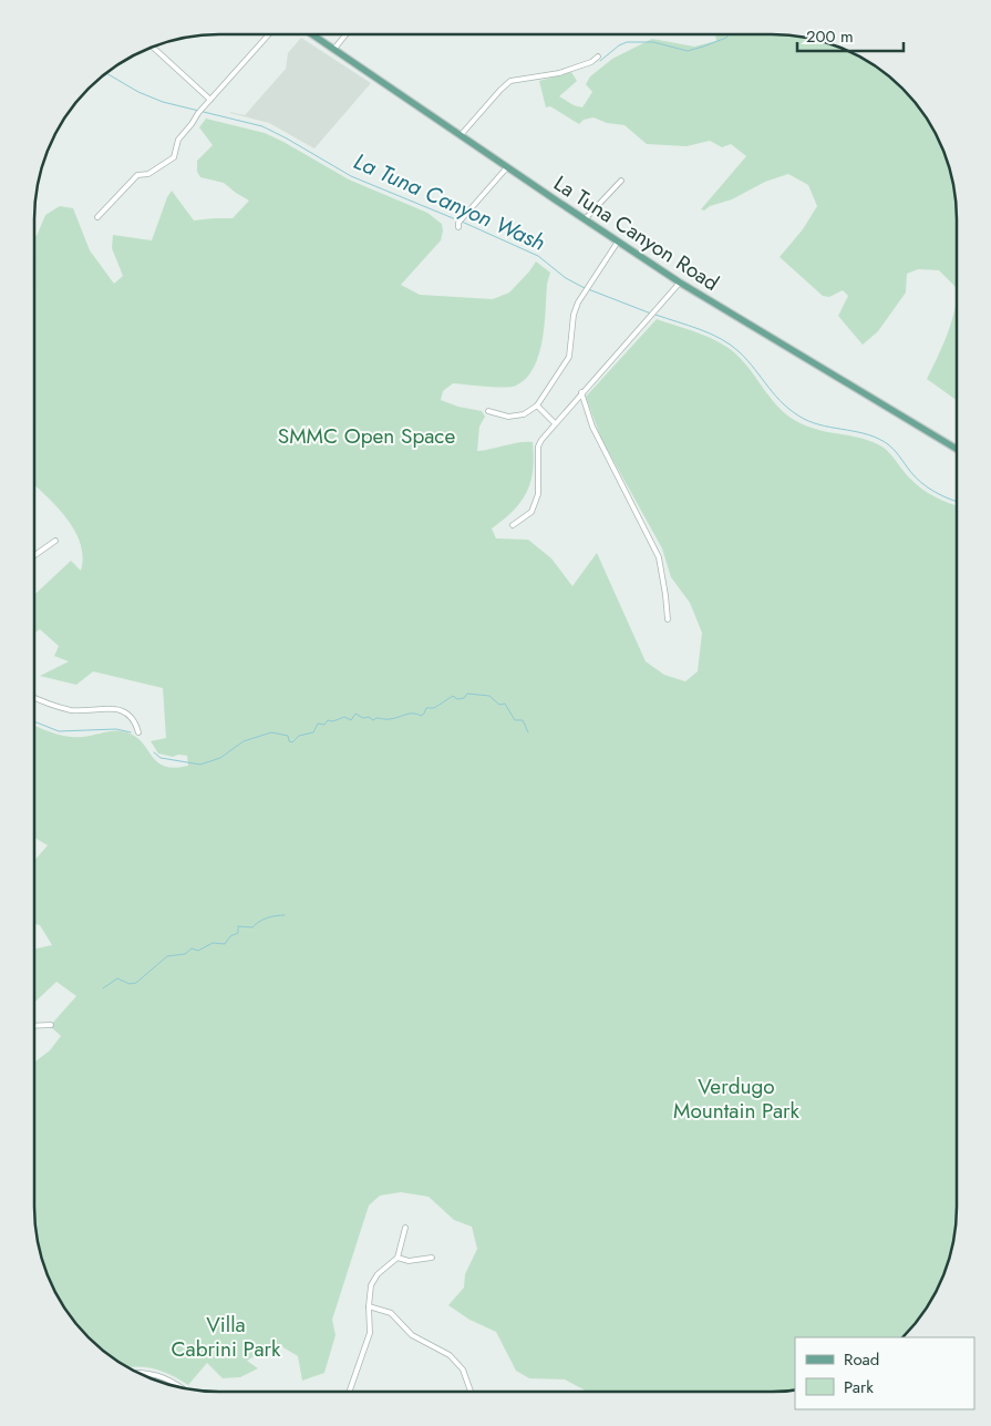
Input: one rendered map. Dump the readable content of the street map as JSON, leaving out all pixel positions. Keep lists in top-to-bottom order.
{
  "streets": {
    "main road": ["La Tuna Canyon Road"]
  },
  "water": ["La Tuna Canyon Wash"],
  "parks": ["SMMC Open Space", "Verdugo Mountain Park", "Villa Cabrini Park"],
  "legend": ["Road", "Park"],
  "scale_bar": "200 m"
}
